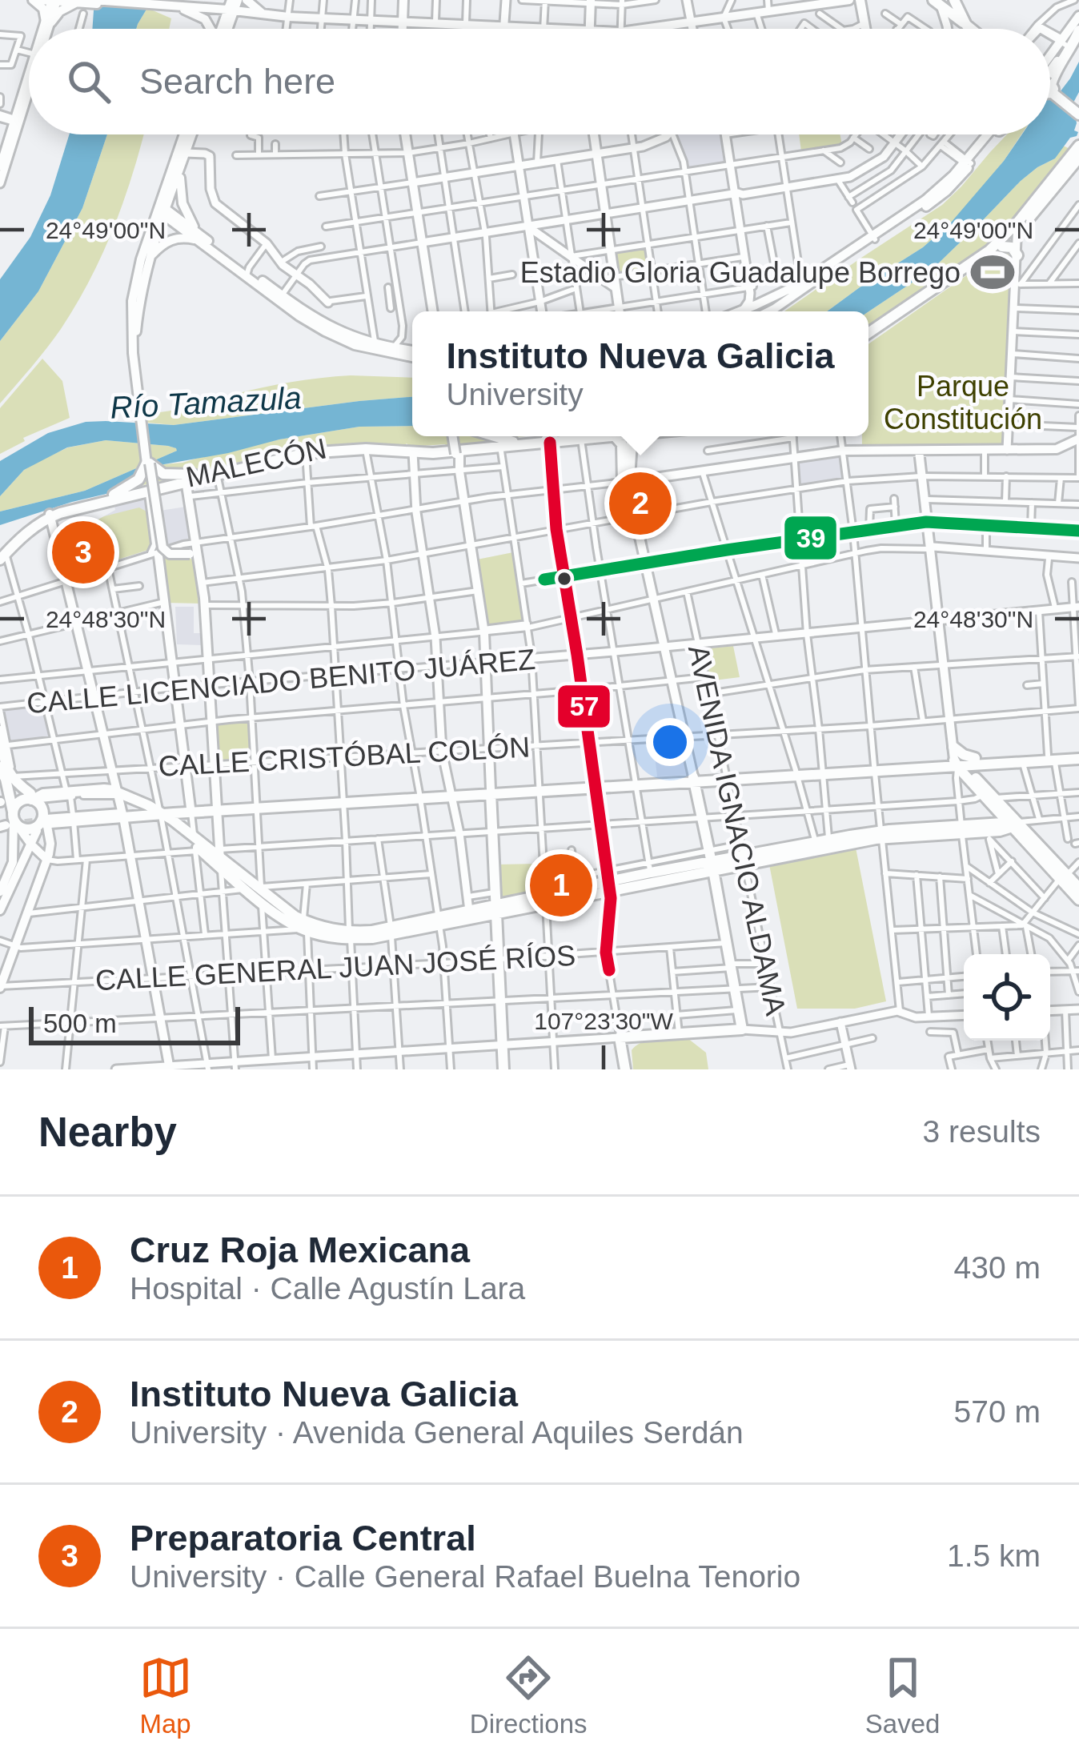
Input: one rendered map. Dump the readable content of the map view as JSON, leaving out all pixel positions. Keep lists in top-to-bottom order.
{
  "streets": {
    "main road": ["MALECÓN"],
    "street": [
      "CALLE LICENCIADO BENITO JUÁREZ",
      "CALLE CRISTÓBAL COLÓN",
      "AVENIDA IGNACIO ALDAMA",
      "CALLE GENERAL JUAN JOSÉ RÍOS"
    ]
  },
  "crossings": [
    ["CALLE LICENCIADO BENITO JUÁREZ", "AVENIDA IGNACIO ALDAMA"],
    ["CALLE CRISTÓBAL COLÓN", "AVENIDA IGNACIO ALDAMA"]
  ],
  "water": ["Río Tamazula"],
  "parks": ["Parque Constitución"],
  "places": {
    "sports": ["Estadio Gloria Guadalupe Borrego"]
  },
  "lines": ["transit line 57", "transit line 39"],
  "scale_bar": "500 m",
  "page": {
    "search": "Search here",
    "popup": ["Instituto Nueva Galicia", "University"],
    "pins": ["2", "3", "1"],
    "scale": "500 m",
    "heading": ["Nearby", "3 results"],
    "list": [
      {
        "mark": "1",
        "name": "Cruz Roja Mexicana",
        "note": "Hospital · Calle Agustín Lara",
        "value": "430 m"
      },
      {
        "mark": "2",
        "name": "Instituto Nueva Galicia",
        "note": "University · Avenida General Aquiles Serdán",
        "value": "570 m"
      },
      {
        "mark": "3",
        "name": "Preparatoria Central",
        "note": "University · Calle General Rafael Buelna Tenorio",
        "value": "1.5 km"
      }
    ],
    "nav": ["Map", "Directions", "Saved"]
  },
  "coordinates": ["24°49'00\"N", "24°48'30\"N", "107°23'30\"W"]
}
